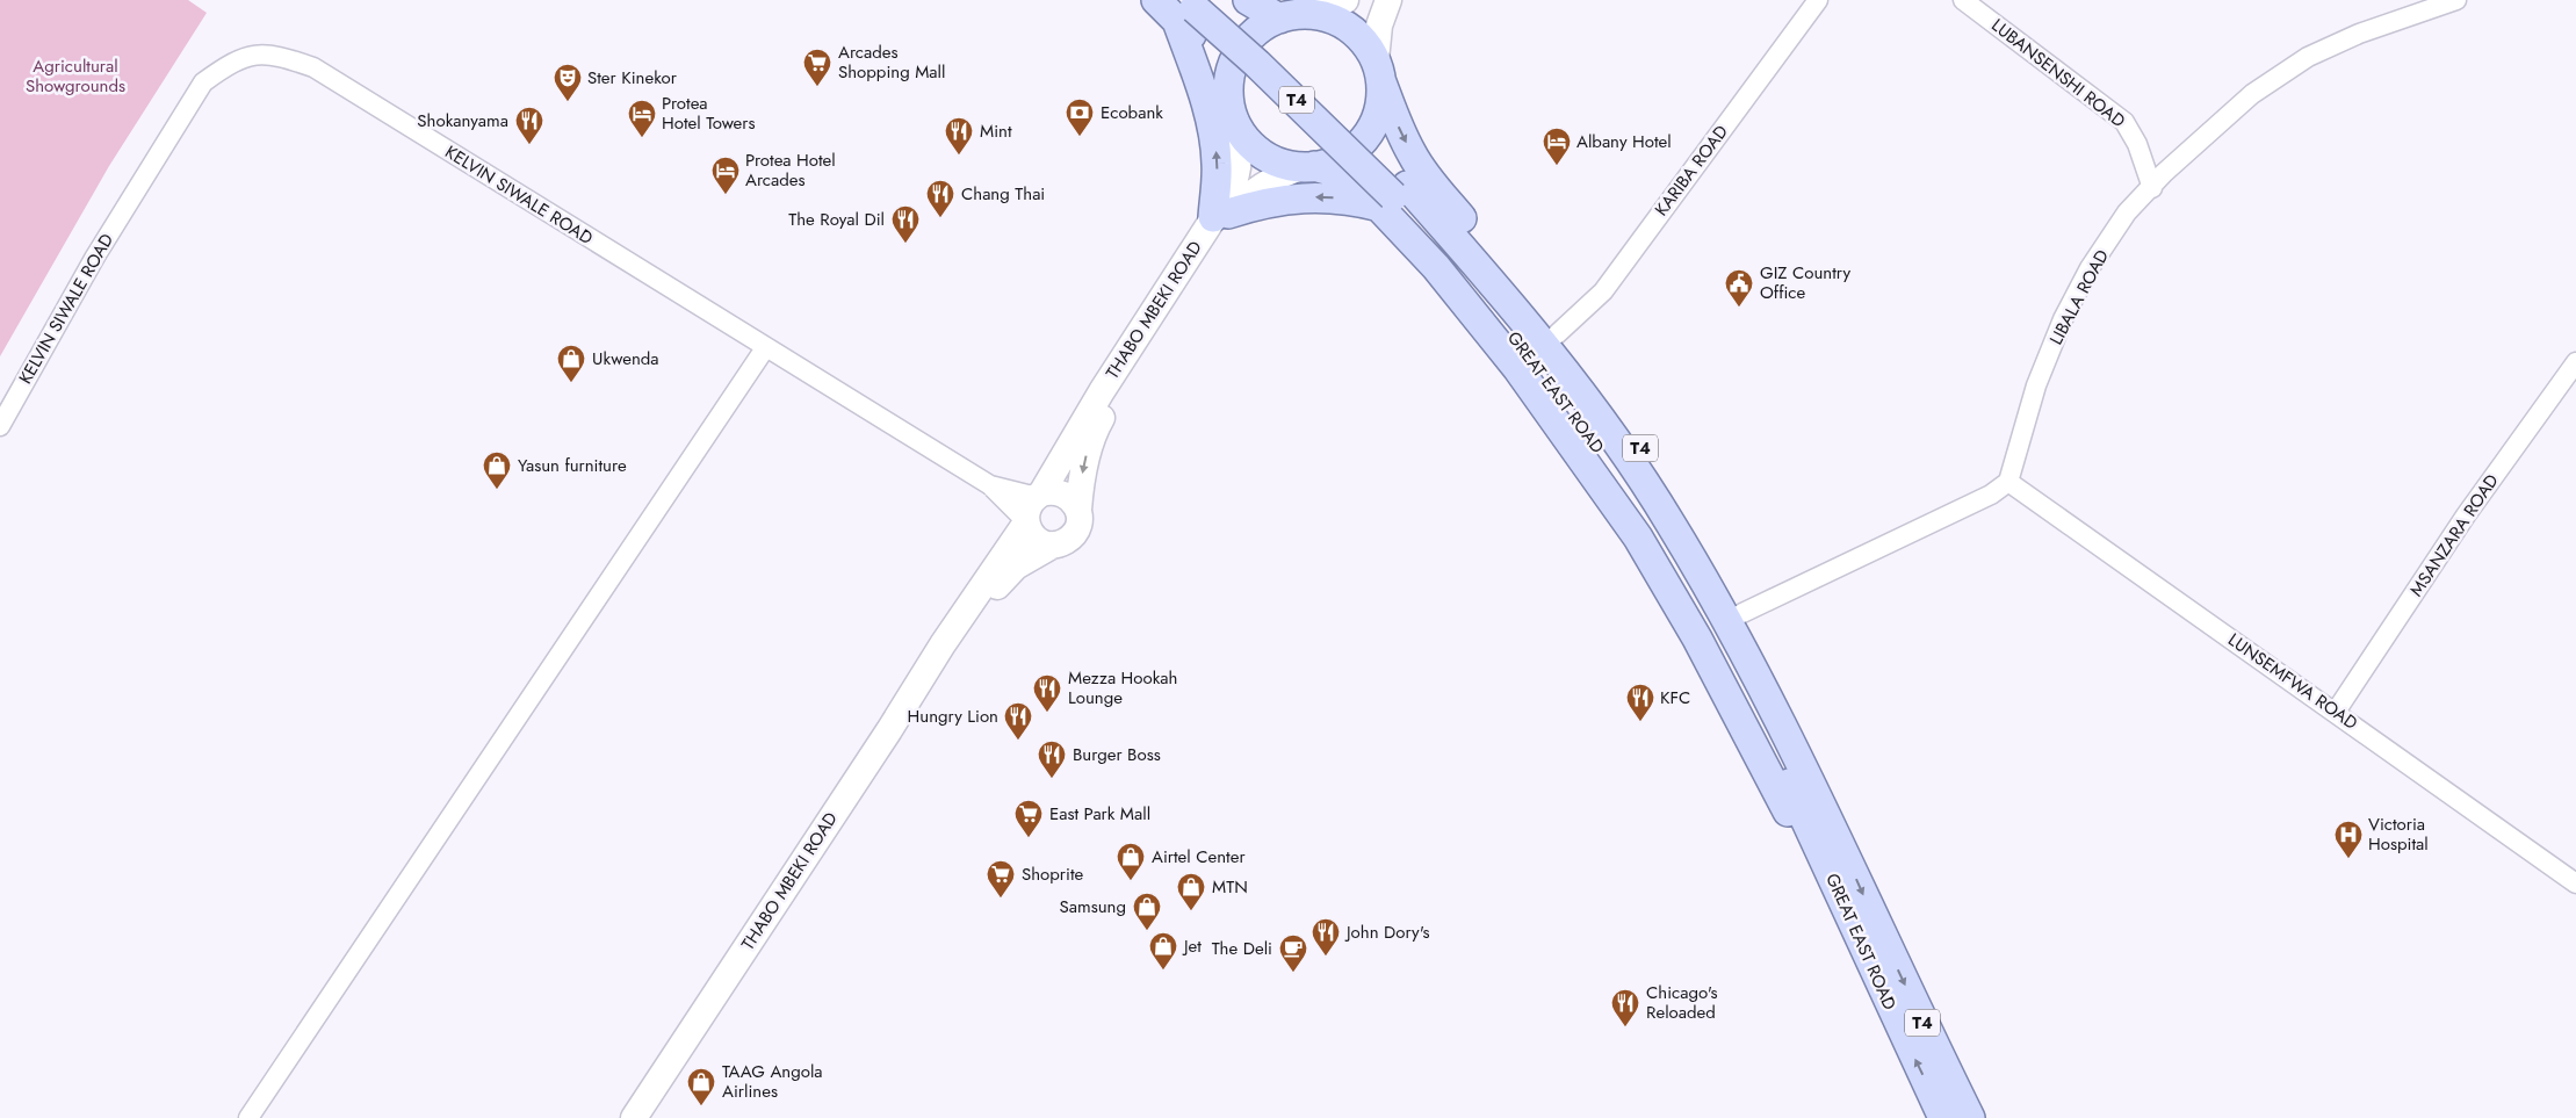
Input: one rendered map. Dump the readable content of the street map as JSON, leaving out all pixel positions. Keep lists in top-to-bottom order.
{
  "streets": {
    "main road": ["T4", "THABO MBEKI ROAD", "GREAT EAST ROAD"],
    "street": [
      "LUBANSENSHI ROAD",
      "KARIBA ROAD",
      "KELVIN SIWALE ROAD",
      "LIBALA ROAD",
      "MSANZARA ROAD",
      "LUNSEMFWA ROAD"
    ]
  },
  "crossings": [
    ["LUBANSENSHI ROAD", "LIBALA ROAD"],
    ["KARIBA ROAD", "GREAT EAST ROAD"],
    ["KELVIN SIWALE ROAD", "THABO MBEKI ROAD"],
    ["LIBALA ROAD", "LUNSEMFWA ROAD"],
    ["THABO MBEKI ROAD", "GREAT EAST ROAD"],
    ["MSANZARA ROAD", "LUNSEMFWA ROAD"]
  ],
  "parks": ["Agricultural Showgrounds"],
  "places": {
    "supermarket": ["Arcades Shopping Mall", "East Park Mall", "Shoprite"],
    "theatre": ["Ster Kinekor"],
    "bank": ["Ecobank"],
    "hotel": ["Protea Hotel Towers", "Albany Hotel", "Protea Hotel Arcades"],
    "restaurant": [
      "Shokanyama",
      "Mint",
      "Chang Thai",
      "The Royal Dil",
      "Mezza Hookah Lounge",
      "KFC",
      "Hungry Lion",
      "Burger Boss",
      "John Dory's",
      "Chicago's Reloaded"
    ],
    "public building": ["GIZ Country Office"],
    "shop": [
      "Ukwenda",
      "Yasun furniture",
      "Airtel Center",
      "MTN",
      "Samsung",
      "Jet",
      "TAAG Angola Airlines"
    ],
    "hospital": ["Victoria Hospital"],
    "cafe": ["The Deli"]
  }
}
